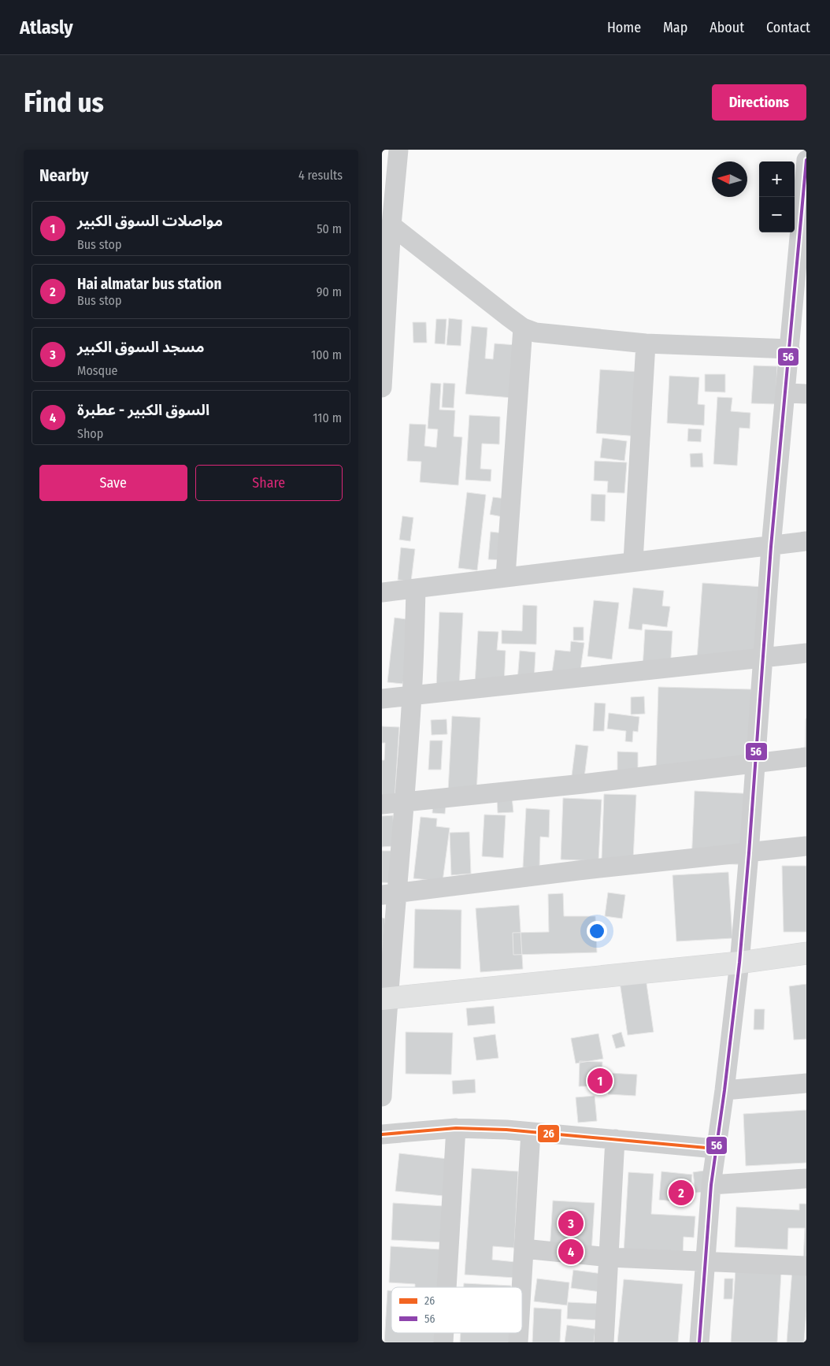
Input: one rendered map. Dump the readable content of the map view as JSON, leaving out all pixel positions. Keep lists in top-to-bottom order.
{
  "lines": ["transit line 56", "transit line 26"],
  "legend": ["26", "56"],
  "north": "left",
  "page": {
    "header": "Atlasly",
    "nav": [
      "Home",
      "Map",
      "About",
      "Contact"
    ],
    "buttons": [
      "Directions",
      ["Save", "Share"]
    ],
    "title": "Find us",
    "heading": ["Nearby", "4 results"],
    "map_buttons": ["+", "−"],
    "list": [
      {
        "mark": "1",
        "name": "مواصلات السوق الكبير",
        "note": "Bus stop",
        "value": "50 m"
      },
      {
        "mark": "2",
        "name": "Hai almatar bus station",
        "note": "Bus stop",
        "value": "90 m"
      },
      {
        "mark": "3",
        "name": "مسجد السوق الكبير",
        "note": "Mosque",
        "value": "100 m"
      },
      {
        "mark": "4",
        "name": "السوق الكبير - عطبرة",
        "note": "Shop",
        "value": "110 m"
      }
    ],
    "pins": [
      "1",
      "2",
      "3",
      "4"
    ]
  }
}
